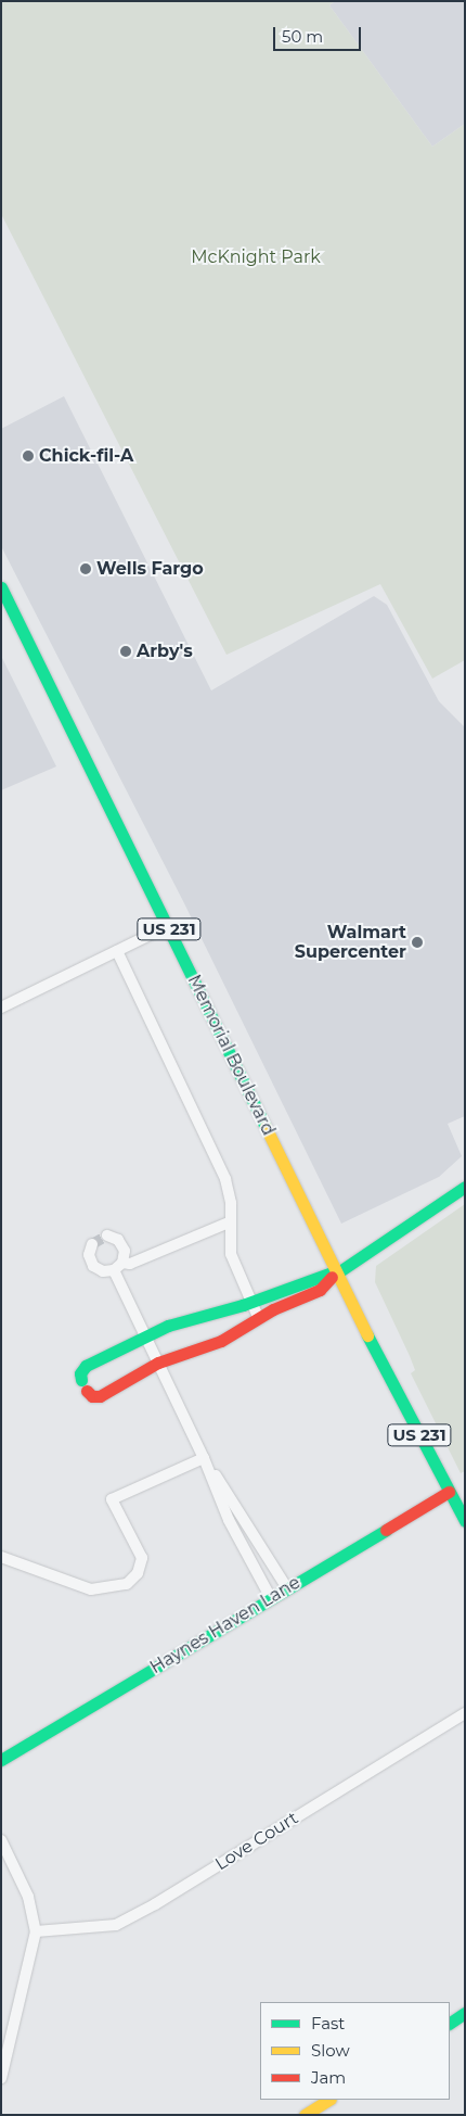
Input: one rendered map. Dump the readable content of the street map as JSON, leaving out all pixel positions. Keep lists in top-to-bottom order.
{
  "streets": {
    "street": [
      "US 231",
      "Memorial Boulevard",
      "Haynes Haven Lane",
      "Love Court"
    ]
  },
  "crossings": [
    ["Memorial Boulevard", "Haynes Haven Lane"]
  ],
  "parks": ["McKnight Park"],
  "places": [
    "Chick-fil-A",
    "Wells Fargo",
    "Arby's",
    "Walmart Supercenter"
  ],
  "legend": ["Fast", "Slow", "Jam"],
  "scale_bar": "50 m"
}
